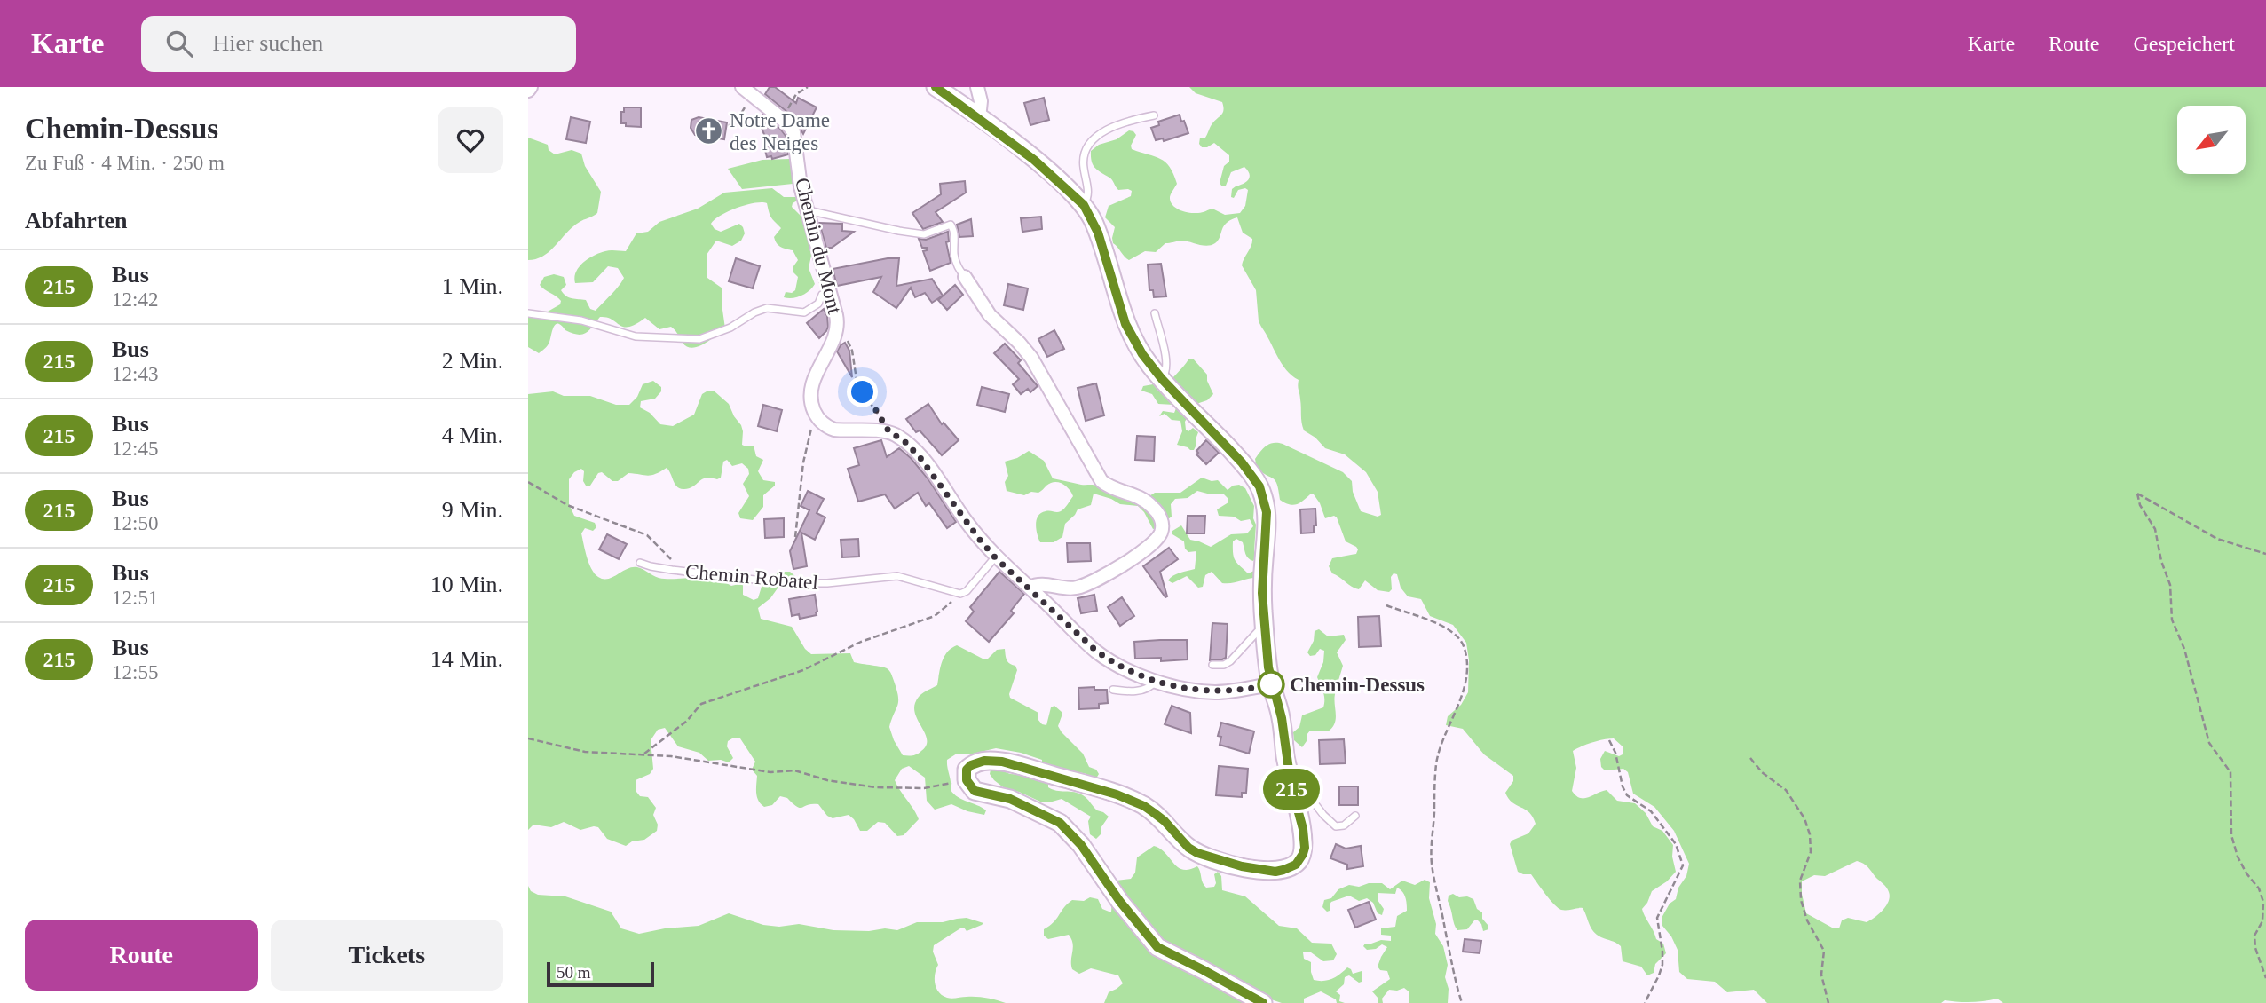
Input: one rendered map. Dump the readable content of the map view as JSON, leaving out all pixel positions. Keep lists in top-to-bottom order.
{
  "streets": {
    "street": ["Chemin du Mont"],
    "lane": ["Chemin Robatel"]
  },
  "places": {
    "church": ["Notre Dame des Neiges"],
    "other": ["Chemin-Dessus"]
  },
  "lines": ["bus line 215"],
  "scale_bar": "50 m",
  "north": "bottom left",
  "page": {
    "header": "Karte",
    "search": "Hier suchen",
    "nav": ["Karte", "Route", "Gespeichert"],
    "heading": [
      ["Chemin-Dessus", "Zu Fuß · 4 Min. · 250 m"],
      "Abfahrten"
    ],
    "on_map": "215",
    "list": [
      {
        "mark": "215",
        "name": "Bus",
        "note": "12:42",
        "value": "1 Min."
      },
      {
        "mark": "215",
        "name": "Bus",
        "note": "12:43",
        "value": "2 Min."
      },
      {
        "mark": "215",
        "name": "Bus",
        "note": "12:45",
        "value": "4 Min."
      },
      {
        "mark": "215",
        "name": "Bus",
        "note": "12:50",
        "value": "9 Min."
      },
      {
        "mark": "215",
        "name": "Bus",
        "note": "12:51",
        "value": "10 Min."
      },
      {
        "mark": "215",
        "name": "Bus",
        "note": "12:55",
        "value": "14 Min."
      }
    ],
    "buttons": ["Route", "Tickets"],
    "scale": "50 m"
  }
}
